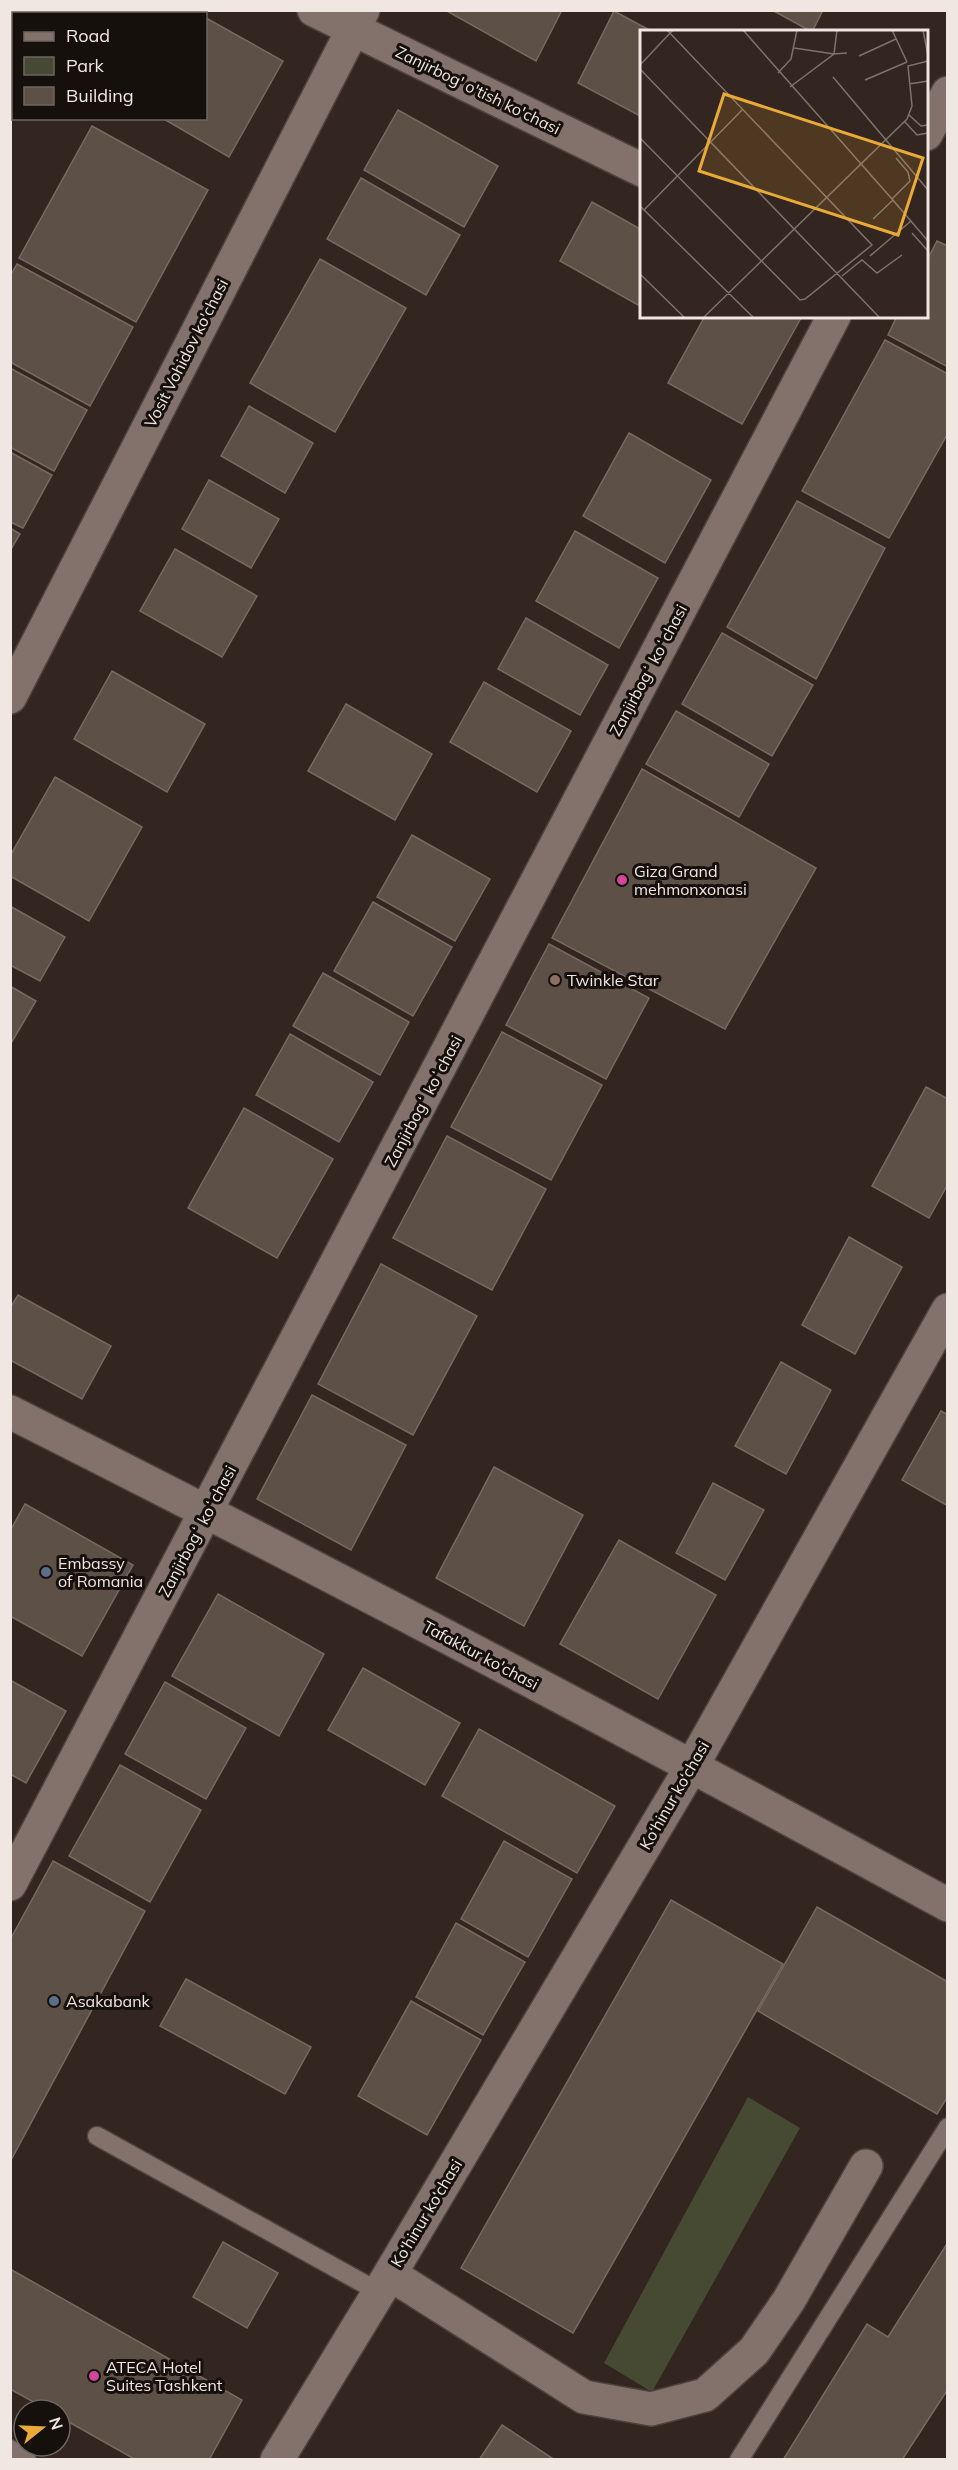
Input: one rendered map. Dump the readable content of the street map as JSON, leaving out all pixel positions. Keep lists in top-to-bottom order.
{
  "streets": {
    "street": [
      "Zanjirbog' o'tish ko'chasi",
      "Vosit Vohidov ko'chasi",
      "Zanjirbogʻ koʻchasi",
      "Tafakkur ko'chasi",
      "Ko‘hinur ko‘chasi"
    ]
  },
  "crossings": [
    ["Zanjirbog' o'tish ko'chasi", "Vosit Vohidov ko'chasi"],
    ["Zanjirbogʻ koʻchasi", "Tafakkur ko'chasi"],
    ["Tafakkur ko'chasi", "Ko‘hinur ko‘chasi"]
  ],
  "places": [
    "Giza Grand mehmonxonasi",
    "Twinkle Star",
    "Embassy of Romania",
    "Asakabank",
    "ATECA Hotel Suites Tashkent"
  ],
  "legend": ["Road", "Park", "Building"],
  "north": "right"
}
